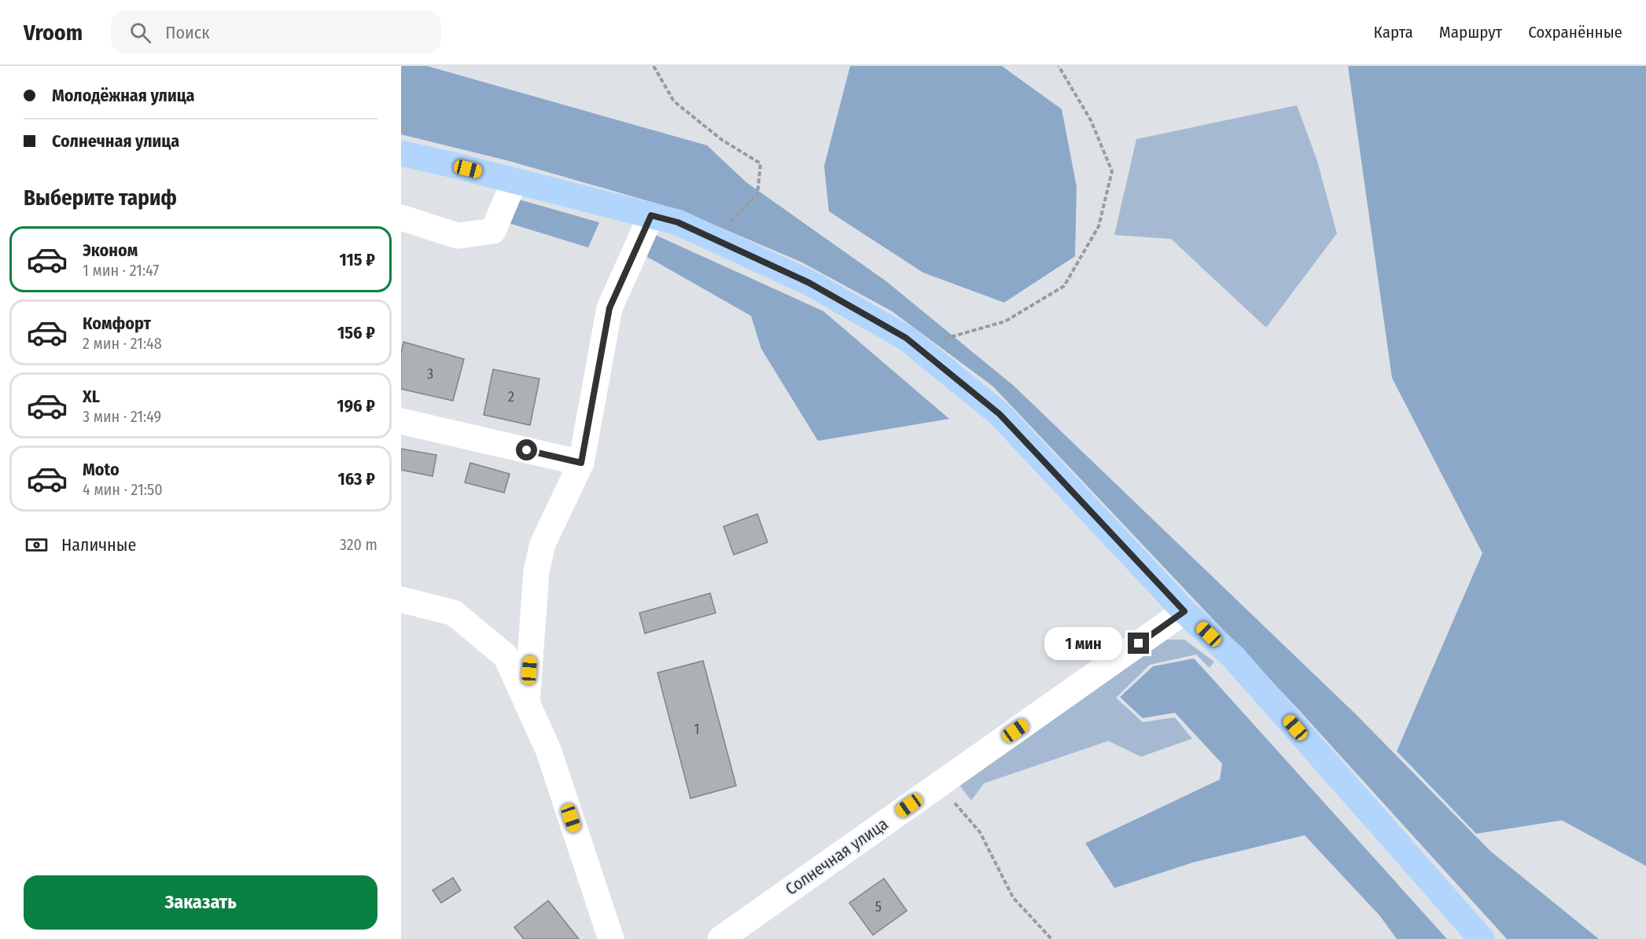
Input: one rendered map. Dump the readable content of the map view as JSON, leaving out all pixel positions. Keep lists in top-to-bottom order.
{
  "streets": {
    "street": ["Солнечная улица"]
  },
  "house_numbers": [
    "3",
    "2",
    "1",
    "5"
  ],
  "page": {
    "header": "Vroom",
    "search": "Поиск",
    "nav": ["Карта", "Маршрут", "Сохранённые"],
    "banner": ["Молодёжная улица", "Солнечная улица"],
    "heading": "Выберите тариф",
    "list": [
      {
        "name": "Эконом",
        "note": "1 мин · 21:47",
        "value": "115 ₽"
      },
      {
        "name": "Комфорт",
        "note": "2 мин · 21:48",
        "value": "156 ₽"
      },
      {
        "name": "XL",
        "note": "3 мин · 21:49",
        "value": "196 ₽"
      },
      {
        "name": "Moto",
        "note": "4 мин · 21:50",
        "value": "163 ₽"
      }
    ],
    "pay": ["Наличные", "320 m"],
    "bubble": "1 мин",
    "buttons": "Заказать"
  }
}
